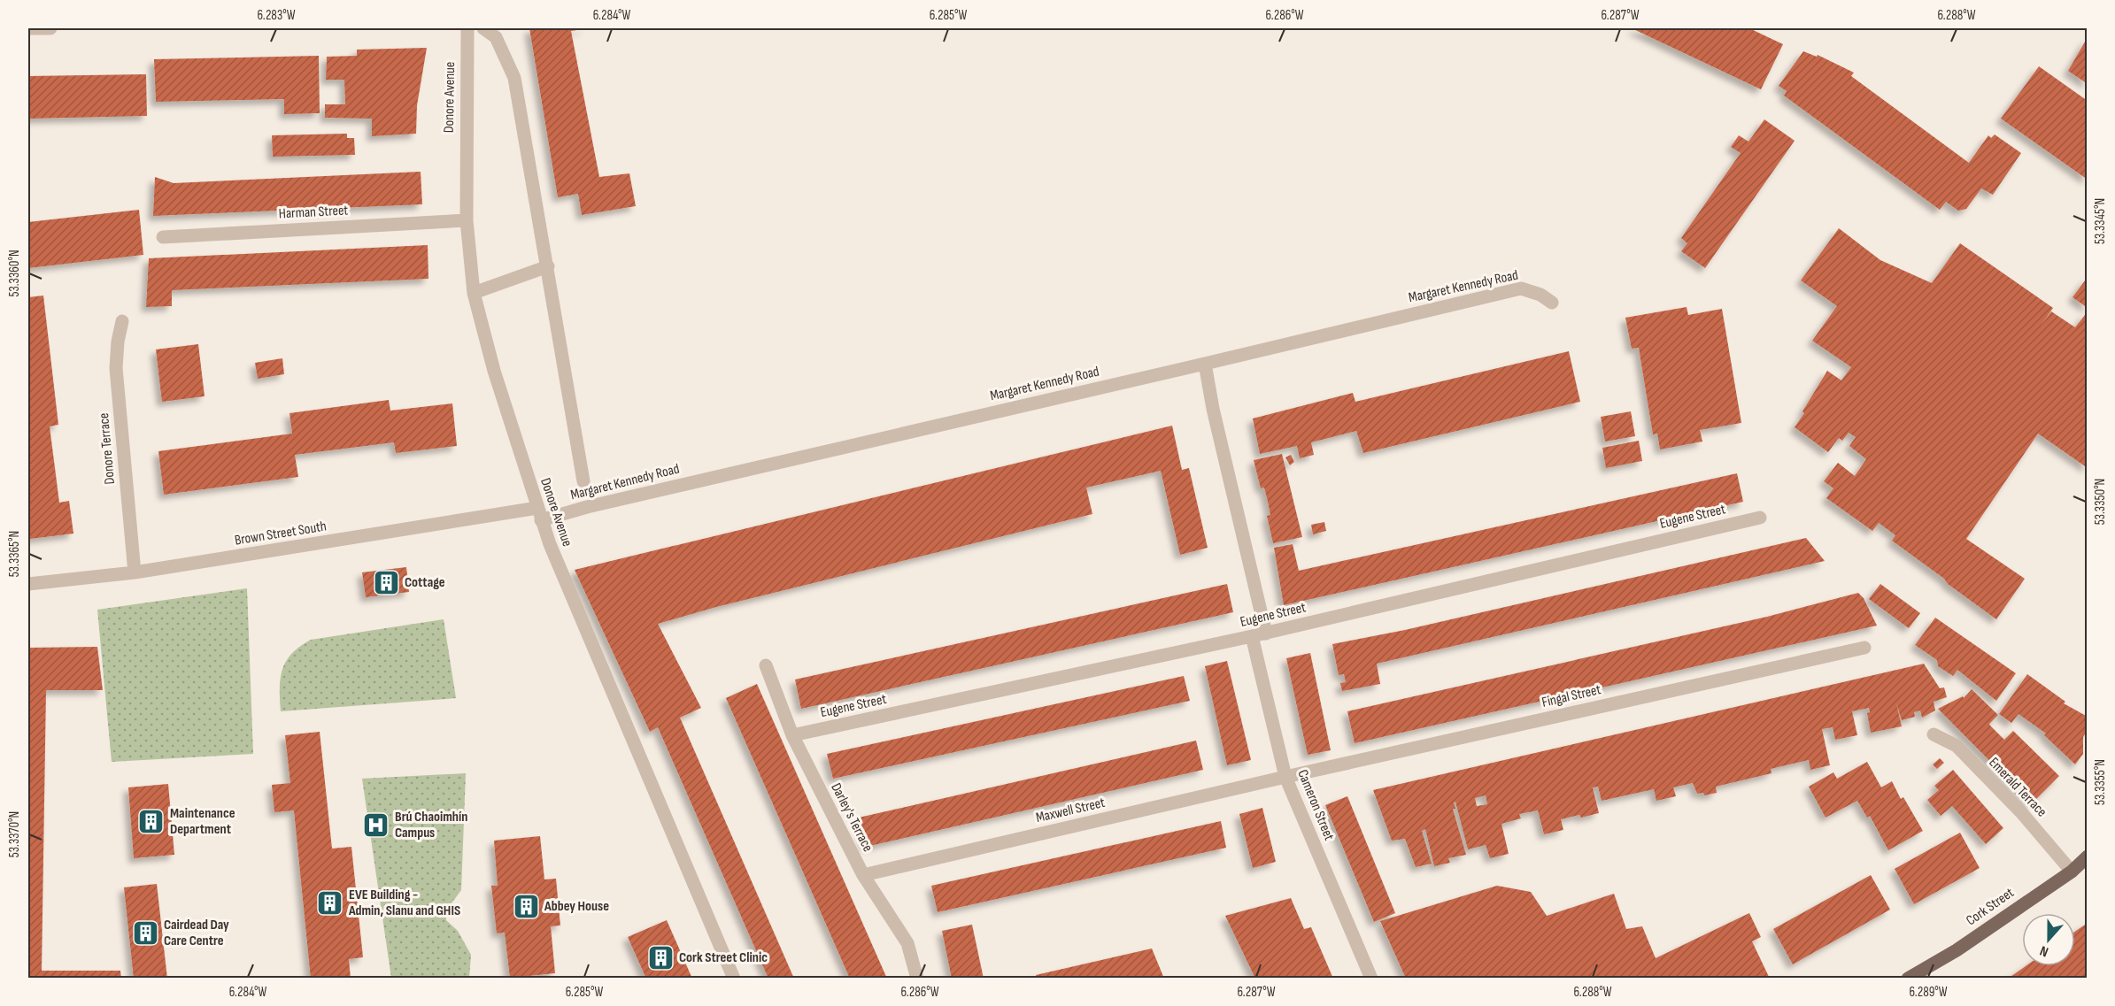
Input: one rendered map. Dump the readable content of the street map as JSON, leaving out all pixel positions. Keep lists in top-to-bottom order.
{
  "streets": {
    "main road": ["Cork Street"],
    "street": [
      "Donore Avenue",
      "Harman Street",
      "Margaret Kennedy Road",
      "Donore Terrace",
      "Eugene Street",
      "Brown Street South",
      "Fingal Street",
      "Emerald Terrace",
      "Cameron Street",
      "Maxwell Street",
      "Darley's Terrace"
    ]
  },
  "crossings": [
    ["Donore Avenue", "Harman Street"],
    ["Donore Avenue", "Margaret Kennedy Road"],
    ["Donore Avenue", "Brown Street South"],
    ["Margaret Kennedy Road", "Brown Street South"],
    ["Donore Terrace", "Brown Street South"],
    ["Eugene Street", "Cameron Street"],
    ["Eugene Street", "Darley's Terrace"],
    ["Fingal Street", "Cameron Street"],
    ["Fingal Street", "Maxwell Street"],
    ["Emerald Terrace", "Cork Street"],
    ["Cameron Street", "Maxwell Street"],
    ["Maxwell Street", "Darley's Terrace"]
  ],
  "places": {
    "building": [
      "Cottage",
      "Maintenance Department",
      "EVE Building - Admin, Slanu and GHIS",
      "Abbey House",
      "Cairdead Day Care Centre",
      "Cork Street Clinic"
    ],
    "hospital": ["Brú Chaoimhín Campus"]
  },
  "north": "bottom",
  "coordinates": [
    "6.283°W",
    "6.284°W",
    "6.285°W",
    "6.286°W",
    "6.287°W",
    "6.288°W",
    "53.3345°N",
    "53.3360°N",
    "53.3350°N",
    "53.3365°N",
    "53.3355°N",
    "53.3370°N",
    "6.289°W"
  ]
}
